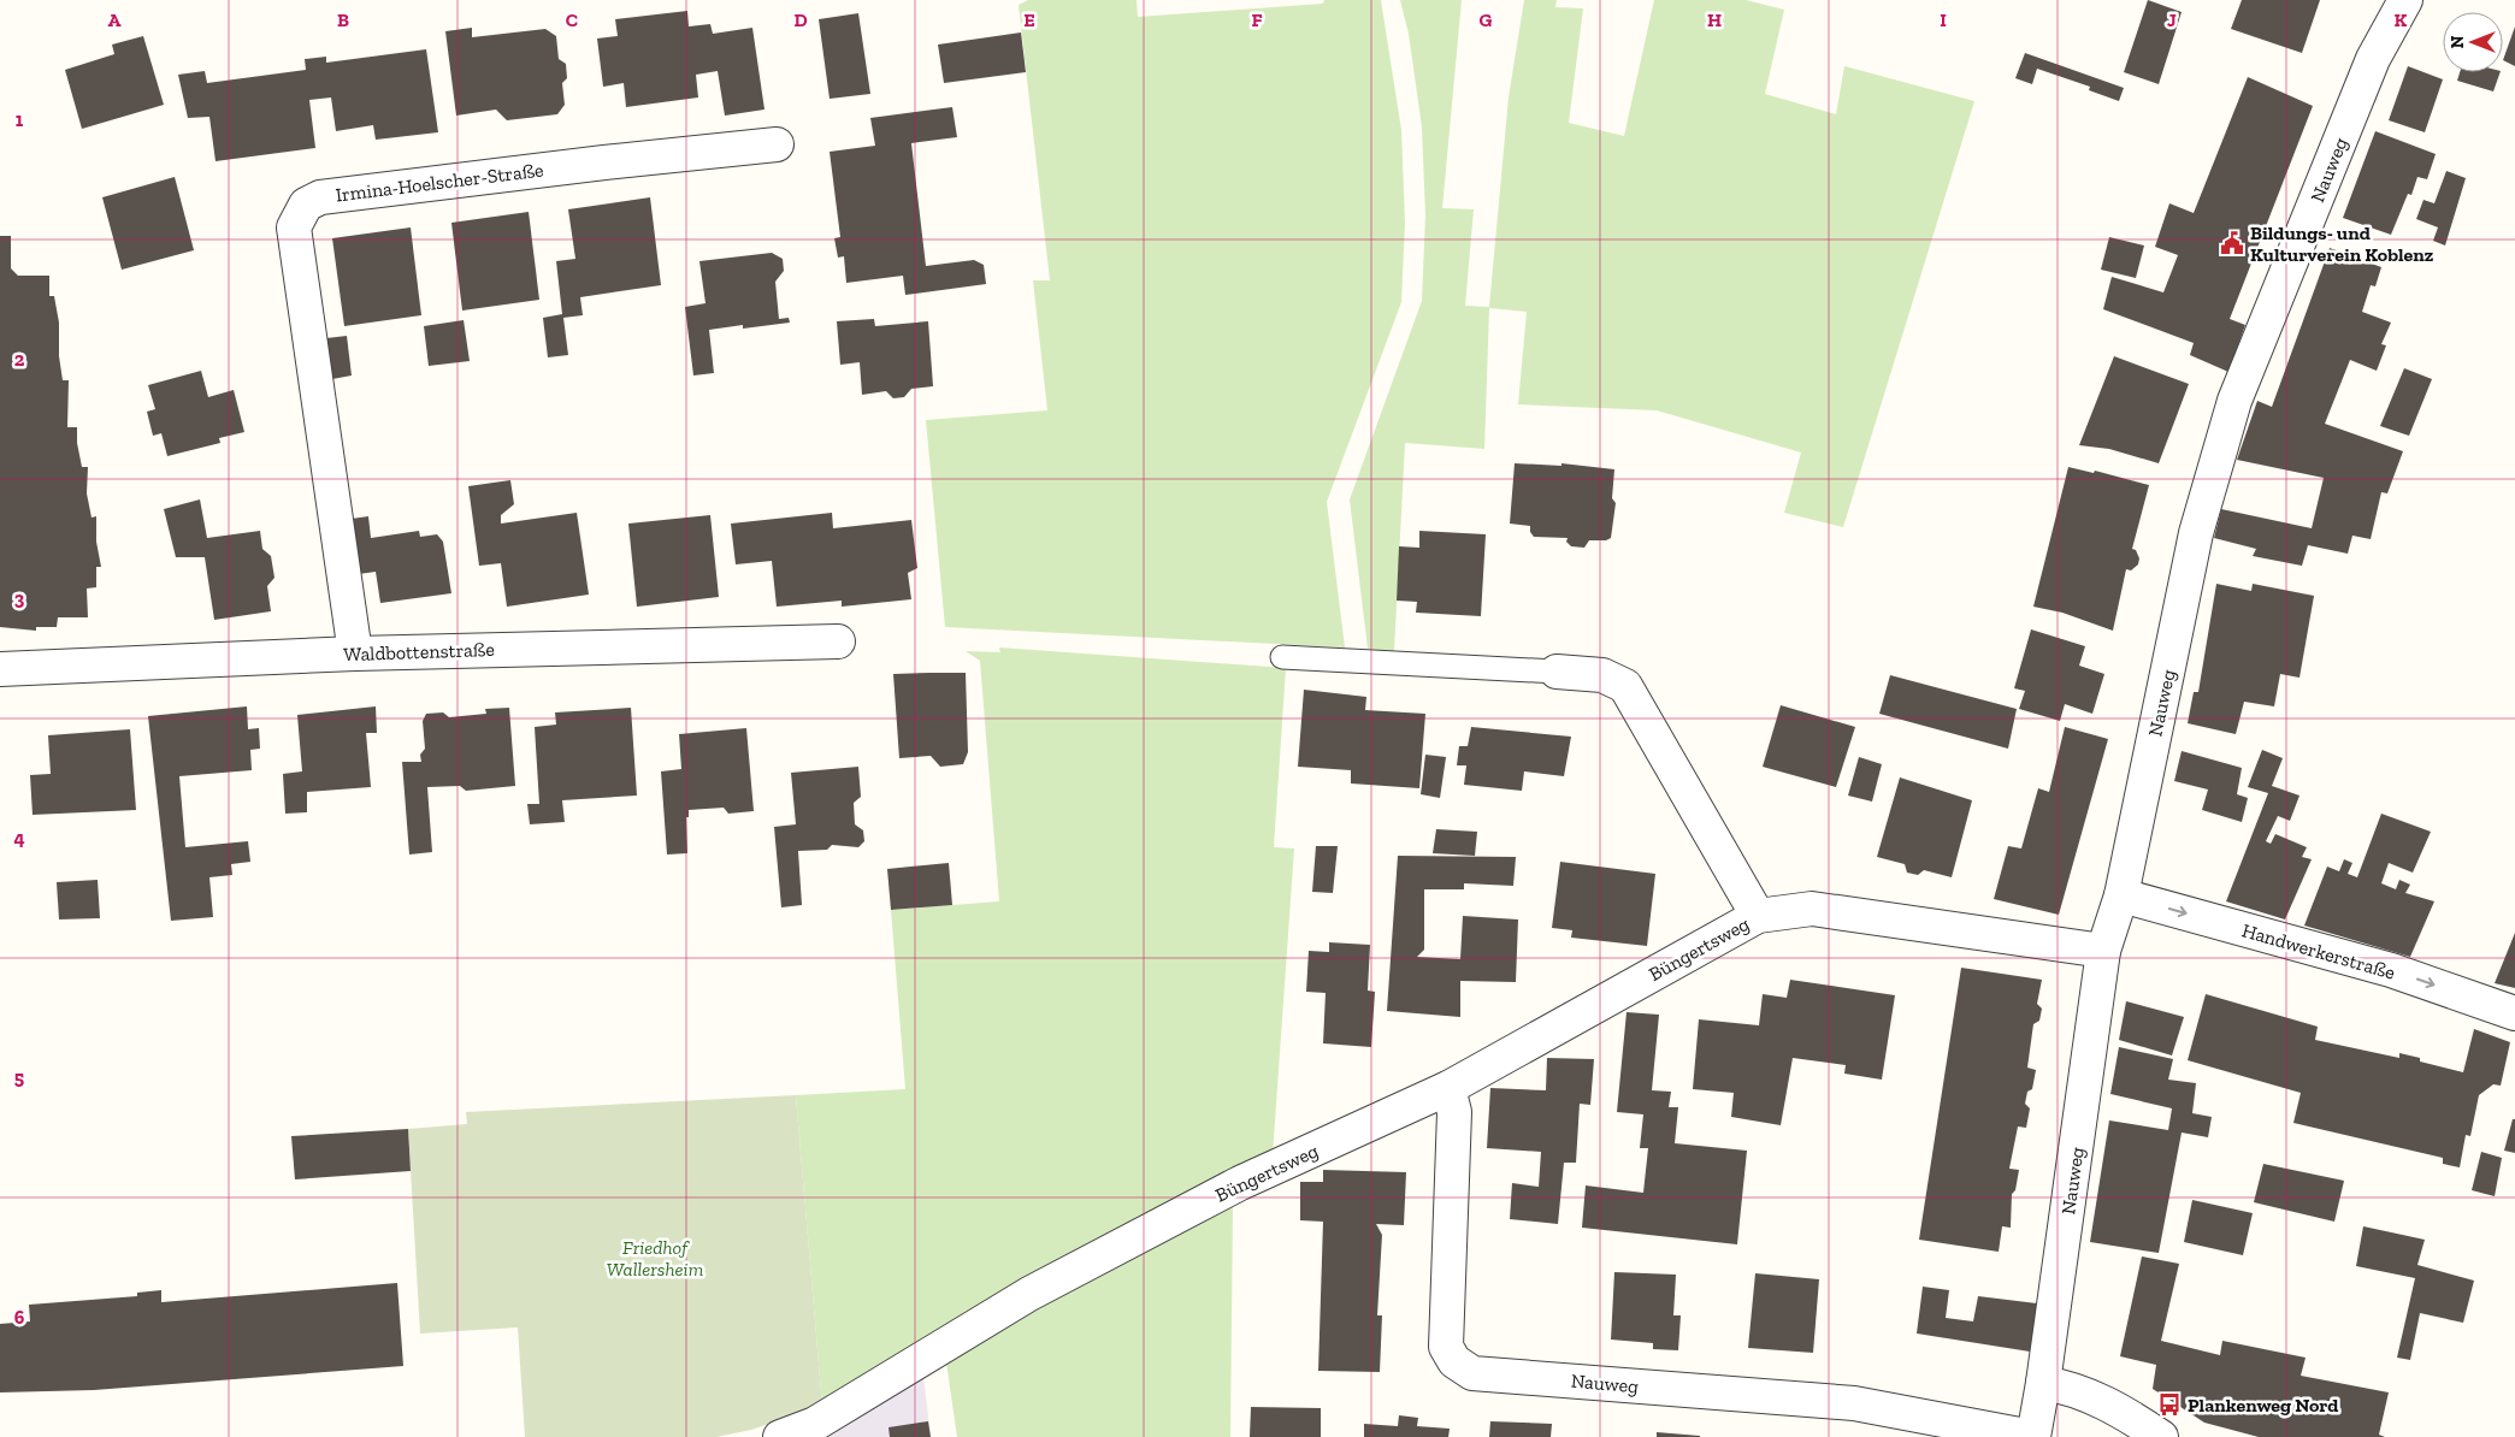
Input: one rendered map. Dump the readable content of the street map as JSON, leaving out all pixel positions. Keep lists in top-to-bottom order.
{
  "streets": {
    "street": [
      "Nauweg",
      "Irmina-Hoelscher-Straße",
      "Waldbottenstraße",
      "Büngertsweg",
      "Handwerkerstraße"
    ]
  },
  "crossings": [
    ["Nauweg", "Büngertsweg"],
    ["Nauweg", "Handwerkerstraße"],
    ["Irmina-Hoelscher-Straße", "Waldbottenstraße"]
  ],
  "one_way": ["Handwerkerstraße"],
  "parks": ["Friedhof Wallersheim"],
  "places": {
    "public building": ["Bildungs- und Kulturverein Koblenz"],
    "bus stop": ["Plankenweg Nord"]
  },
  "north": "left",
  "grid": {
    "columns": [
      "A",
      "B",
      "C",
      "D",
      "E",
      "F",
      "G",
      "H",
      "I",
      "J",
      "K"
    ],
    "rows": [
      "1",
      "2",
      "3",
      "4",
      "5",
      "6"
    ]
  }
}
